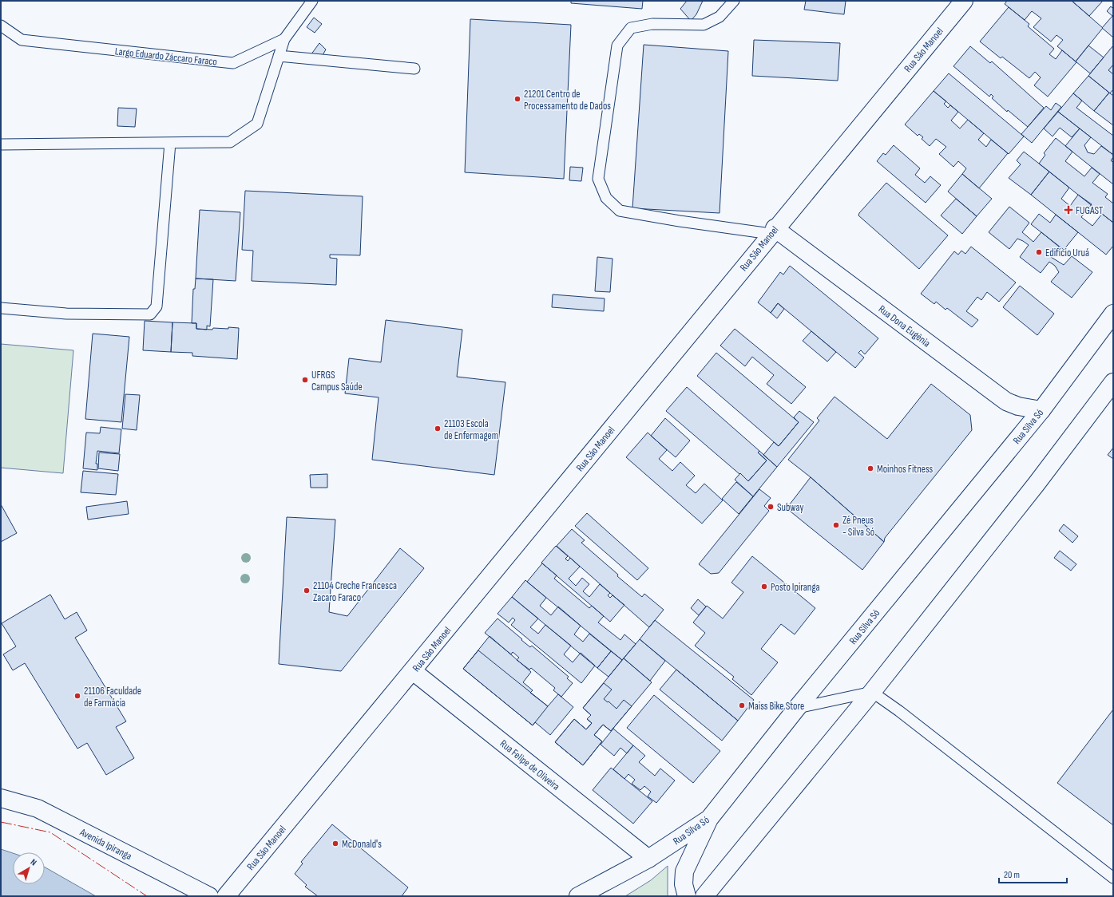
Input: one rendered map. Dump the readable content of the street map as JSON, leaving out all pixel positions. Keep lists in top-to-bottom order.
{
  "streets": {
    "main road": [
      "Rua São Manoel",
      "Rua Dona Eugênia",
      "Rua Silva Só",
      "Rua Felipe de Oliveira",
      "Avenida Ipiranga"
    ],
    "lane": ["Largo Eduardo Záccaro Faraco"]
  },
  "crossings": [
    ["Rua São Manoel", "Rua Dona Eugênia"],
    ["Rua São Manoel", "Rua Felipe de Oliveira"],
    ["Rua Dona Eugênia", "Rua Silva Só"],
    ["Rua Silva Só", "Rua Felipe de Oliveira"]
  ],
  "places": {
    "other": [
      "21201 Centro de Processamento de Dados",
      "Edifício Uruá",
      "UFRGS Campus Saúde",
      "21103 Escola de Enfermagem",
      "Moinhos Fitness",
      "Subway",
      "Zé Pneus - Silva Só",
      "Posto Ipiranga",
      "21104 Creche Francesca Zacaro Faraco",
      "21106 Faculdade de Farmácia",
      "Maiss Bike Store",
      "McDonald's"
    ],
    "health": ["FUGAST"]
  },
  "scale_bar": "20 m",
  "north": "top right"
}
